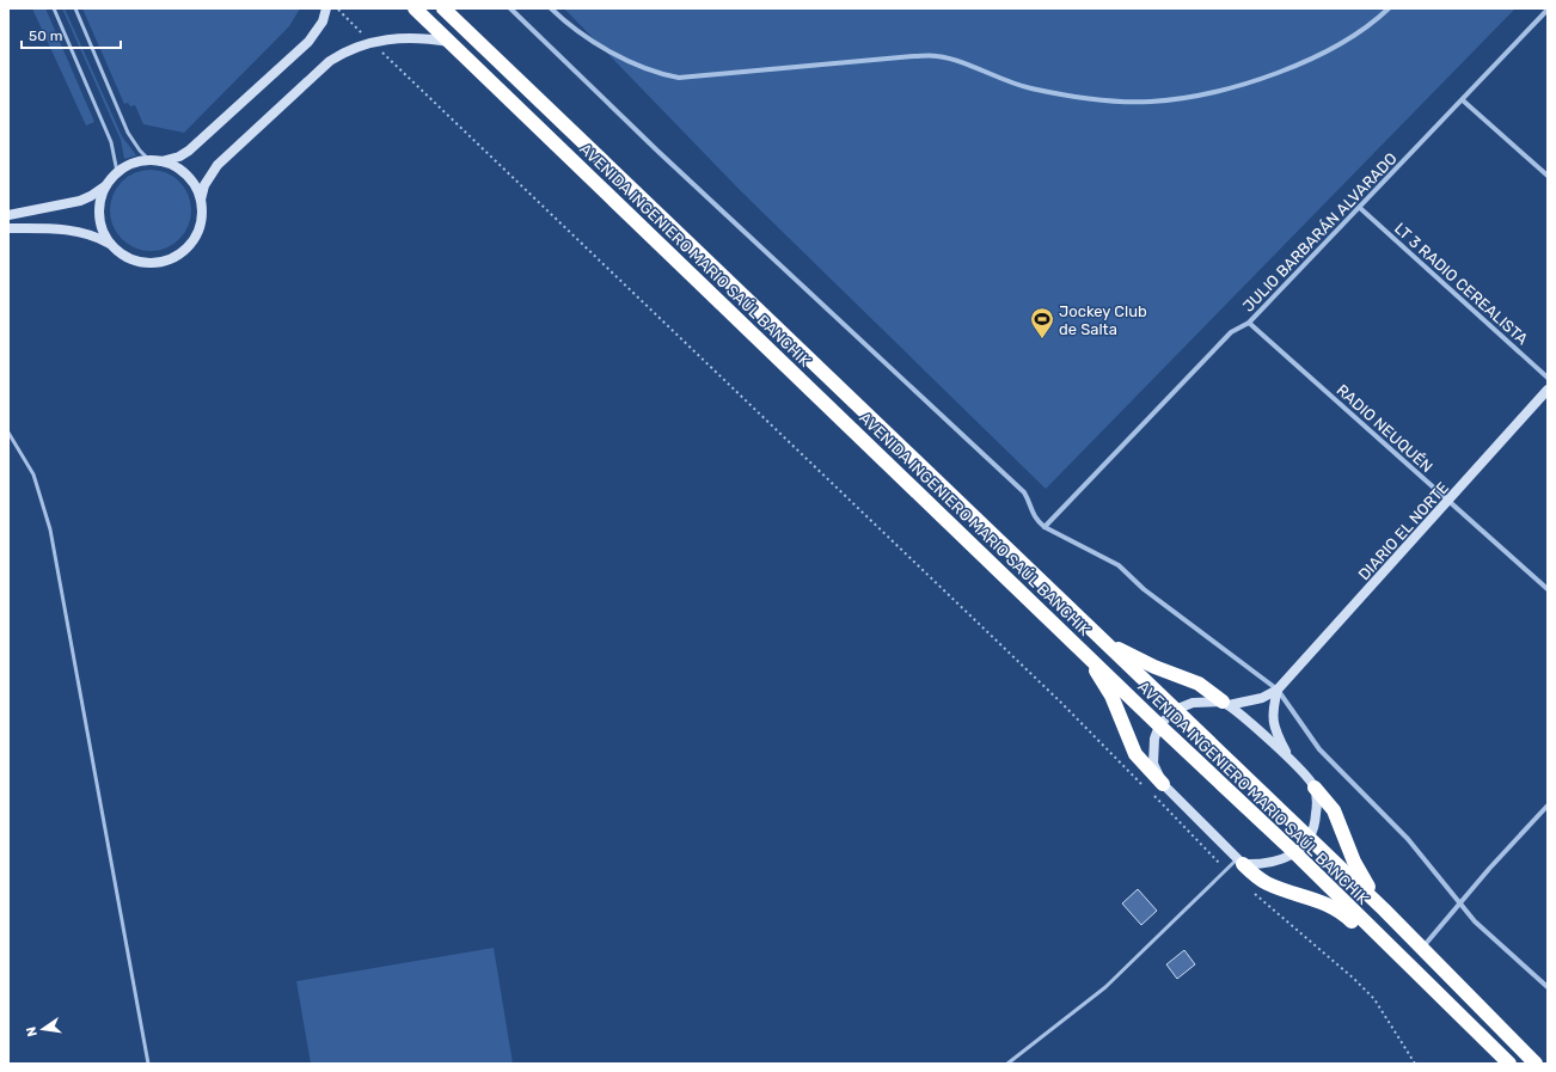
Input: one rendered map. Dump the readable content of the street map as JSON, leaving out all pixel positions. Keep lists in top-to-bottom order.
{
  "streets": {
    "highway": ["AVENIDA INGENIERO MARIO SAÚL BANCHIK"],
    "street": [
      "JULIO BARBARÁN ALVARADO",
      "LT 3 RADIO CEREALISTA",
      "RADIO NEUQUÉN",
      "DIARIO EL NORTE"
    ]
  },
  "crossings": [
    ["JULIO BARBARÁN ALVARADO", "LT 3 RADIO CEREALISTA"],
    ["JULIO BARBARÁN ALVARADO", "RADIO NEUQUÉN"],
    ["RADIO NEUQUÉN", "DIARIO EL NORTE"]
  ],
  "places": {
    "sports": ["Jockey Club de Salta"]
  },
  "scale_bar": "50 m",
  "north": "left"
}
